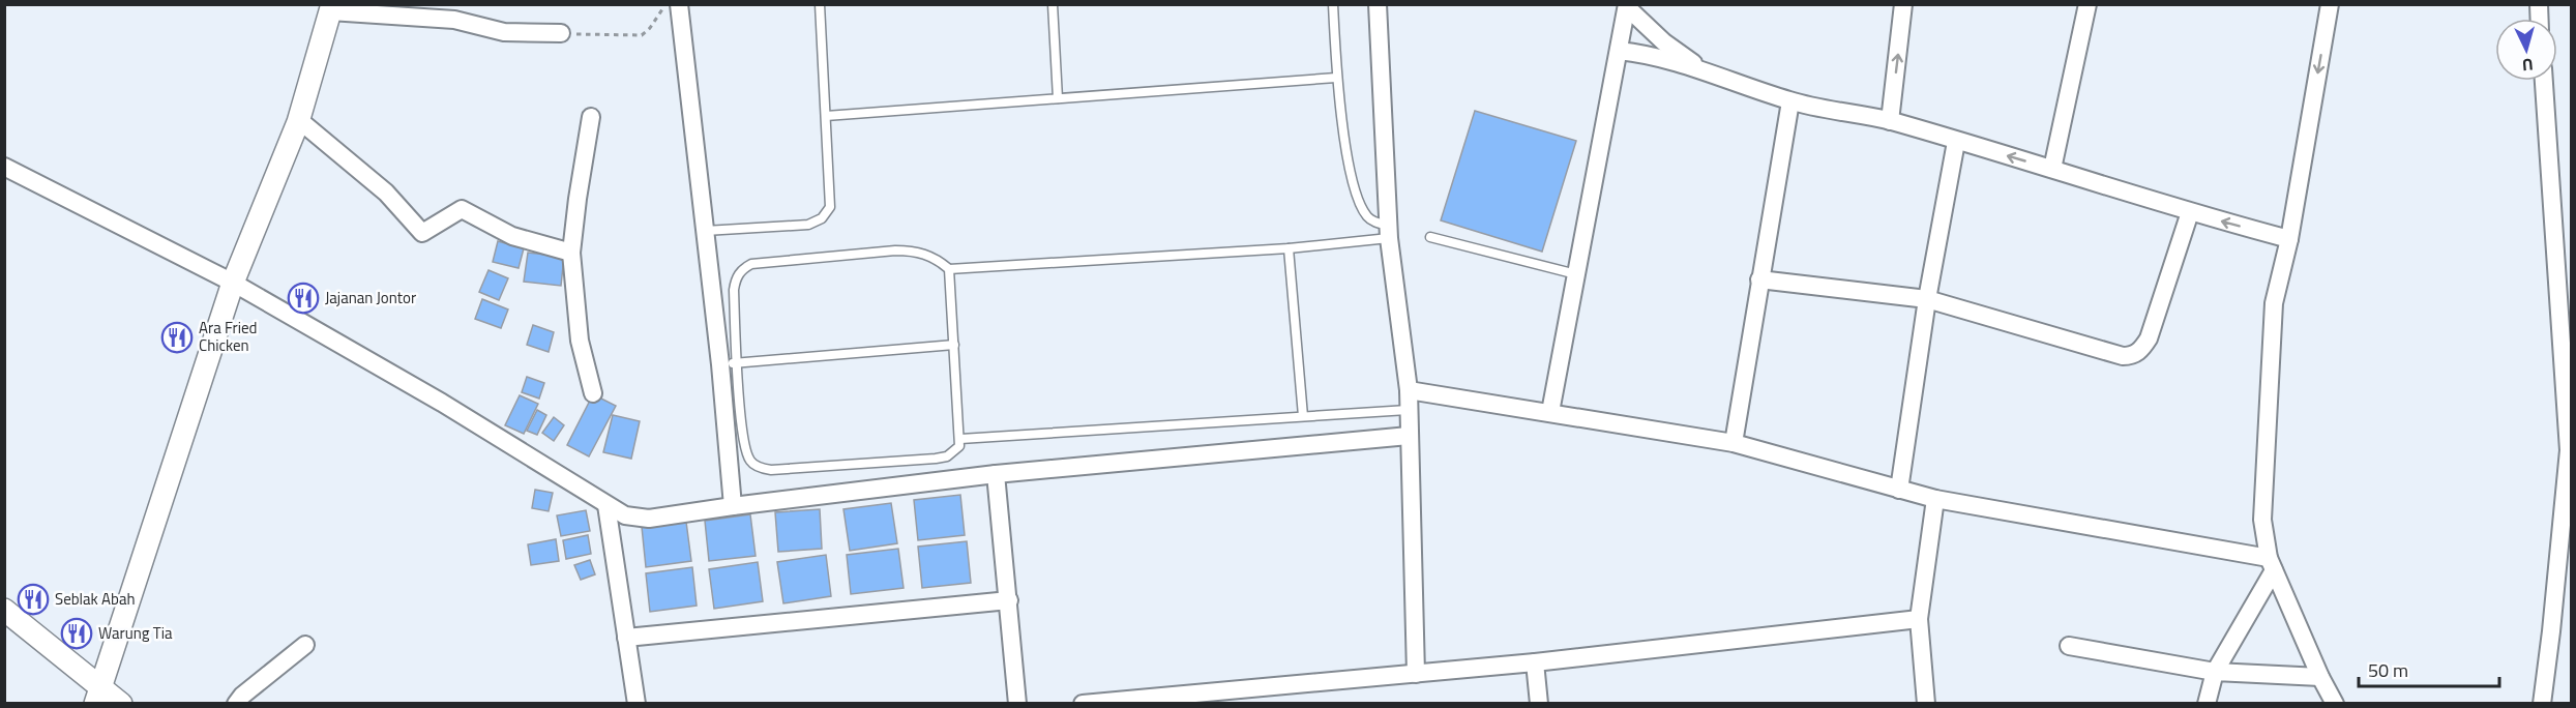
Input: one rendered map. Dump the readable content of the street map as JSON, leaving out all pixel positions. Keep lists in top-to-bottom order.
{
  "places": {
    "restaurant": [
      "Jajanan Jontor",
      "Ara Fried Chicken",
      "Seblak Abah",
      "Warung Tia"
    ]
  },
  "scale_bar": "50 m",
  "north": "bottom"
}
